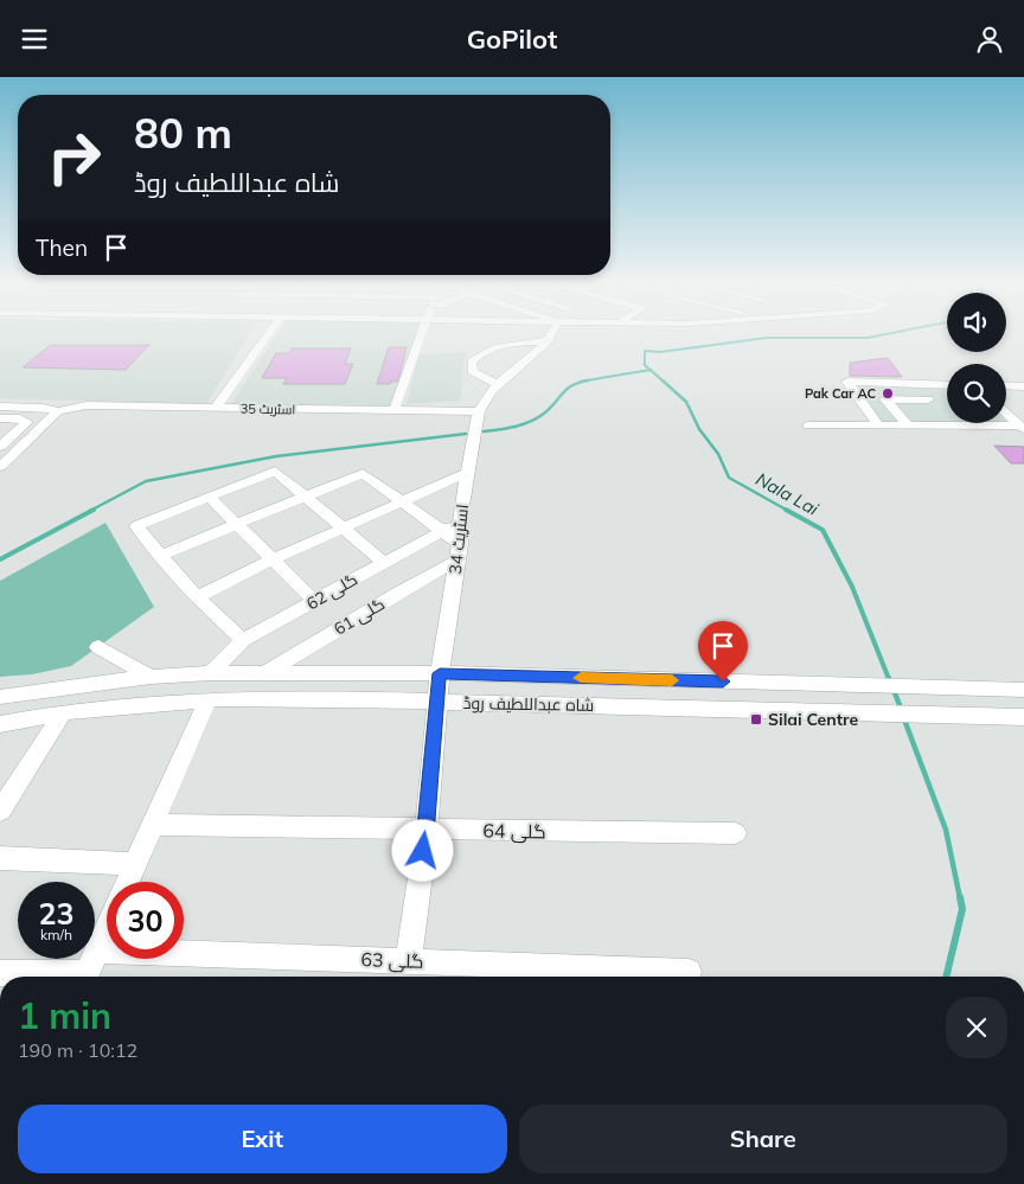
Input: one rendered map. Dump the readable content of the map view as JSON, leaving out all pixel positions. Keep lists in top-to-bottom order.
{
  "streets": {
    "street": [
      "اسٹریٹ 35",
      "اسٹریٹ 34",
      "گلی 62",
      "گلی 61",
      "شاہ عبداللطیف روڈ",
      "گلی 64",
      "گلی 63"
    ]
  },
  "crossings": [
    ["اسٹریٹ 35", "اسٹریٹ 34"],
    ["اسٹریٹ 34", "گلی 62"],
    ["اسٹریٹ 34", "گلی 61"],
    ["اسٹریٹ 34", "شاہ عبداللطیف روڈ"],
    ["اسٹریٹ 34", "گلی 64"],
    ["اسٹریٹ 34", "گلی 63"],
    ["گلی 62", "شاہ عبداللطیف روڈ"],
    ["گلی 61", "شاہ عبداللطیف روڈ"]
  ],
  "water": ["Nala Lai"],
  "places": {
    "other": ["Pak Car AC"],
    "transit": ["Silai Centre"]
  },
  "page": {
    "header": "GoPilot",
    "turn": ["80 m", "شاہ عبداللطیف روڈ"],
    "then": "Then",
    "speed": "23 km/h",
    "limit": "30",
    "heading": ["1 min", "190 m · 10:12"],
    "buttons": ["Exit", "Share"]
  }
}
